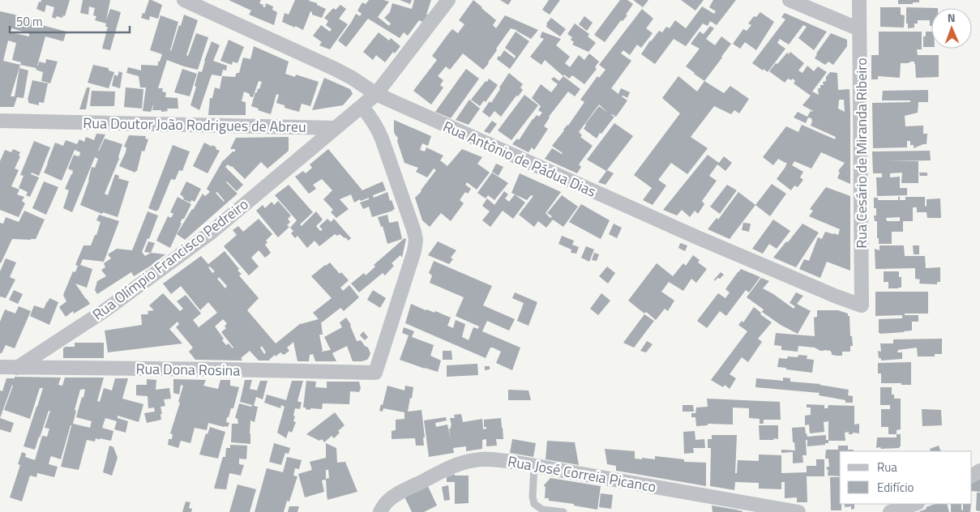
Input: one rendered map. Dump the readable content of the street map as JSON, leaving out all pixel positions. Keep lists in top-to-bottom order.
{
  "streets": {
    "street": [
      "Rua Doutor João Rodrigues de Abreu",
      "Rua Cesário de Miranda Ribeiro",
      "Rua Antônio de Pádua Dias",
      "Rua Olímpio Francisco Pedreiro",
      "Rua Dona Rosina",
      "Rua José Correia Picanco"
    ]
  },
  "crossings": [
    ["Rua Doutor João Rodrigues de Abreu", "Rua Olímpio Francisco Pedreiro"],
    ["Rua Cesário de Miranda Ribeiro", "Rua Antônio de Pádua Dias"],
    ["Rua Olímpio Francisco Pedreiro", "Rua Dona Rosina"]
  ],
  "legend": ["Rua", "Edifício"],
  "scale_bar": "50 m",
  "north": "top"
}
